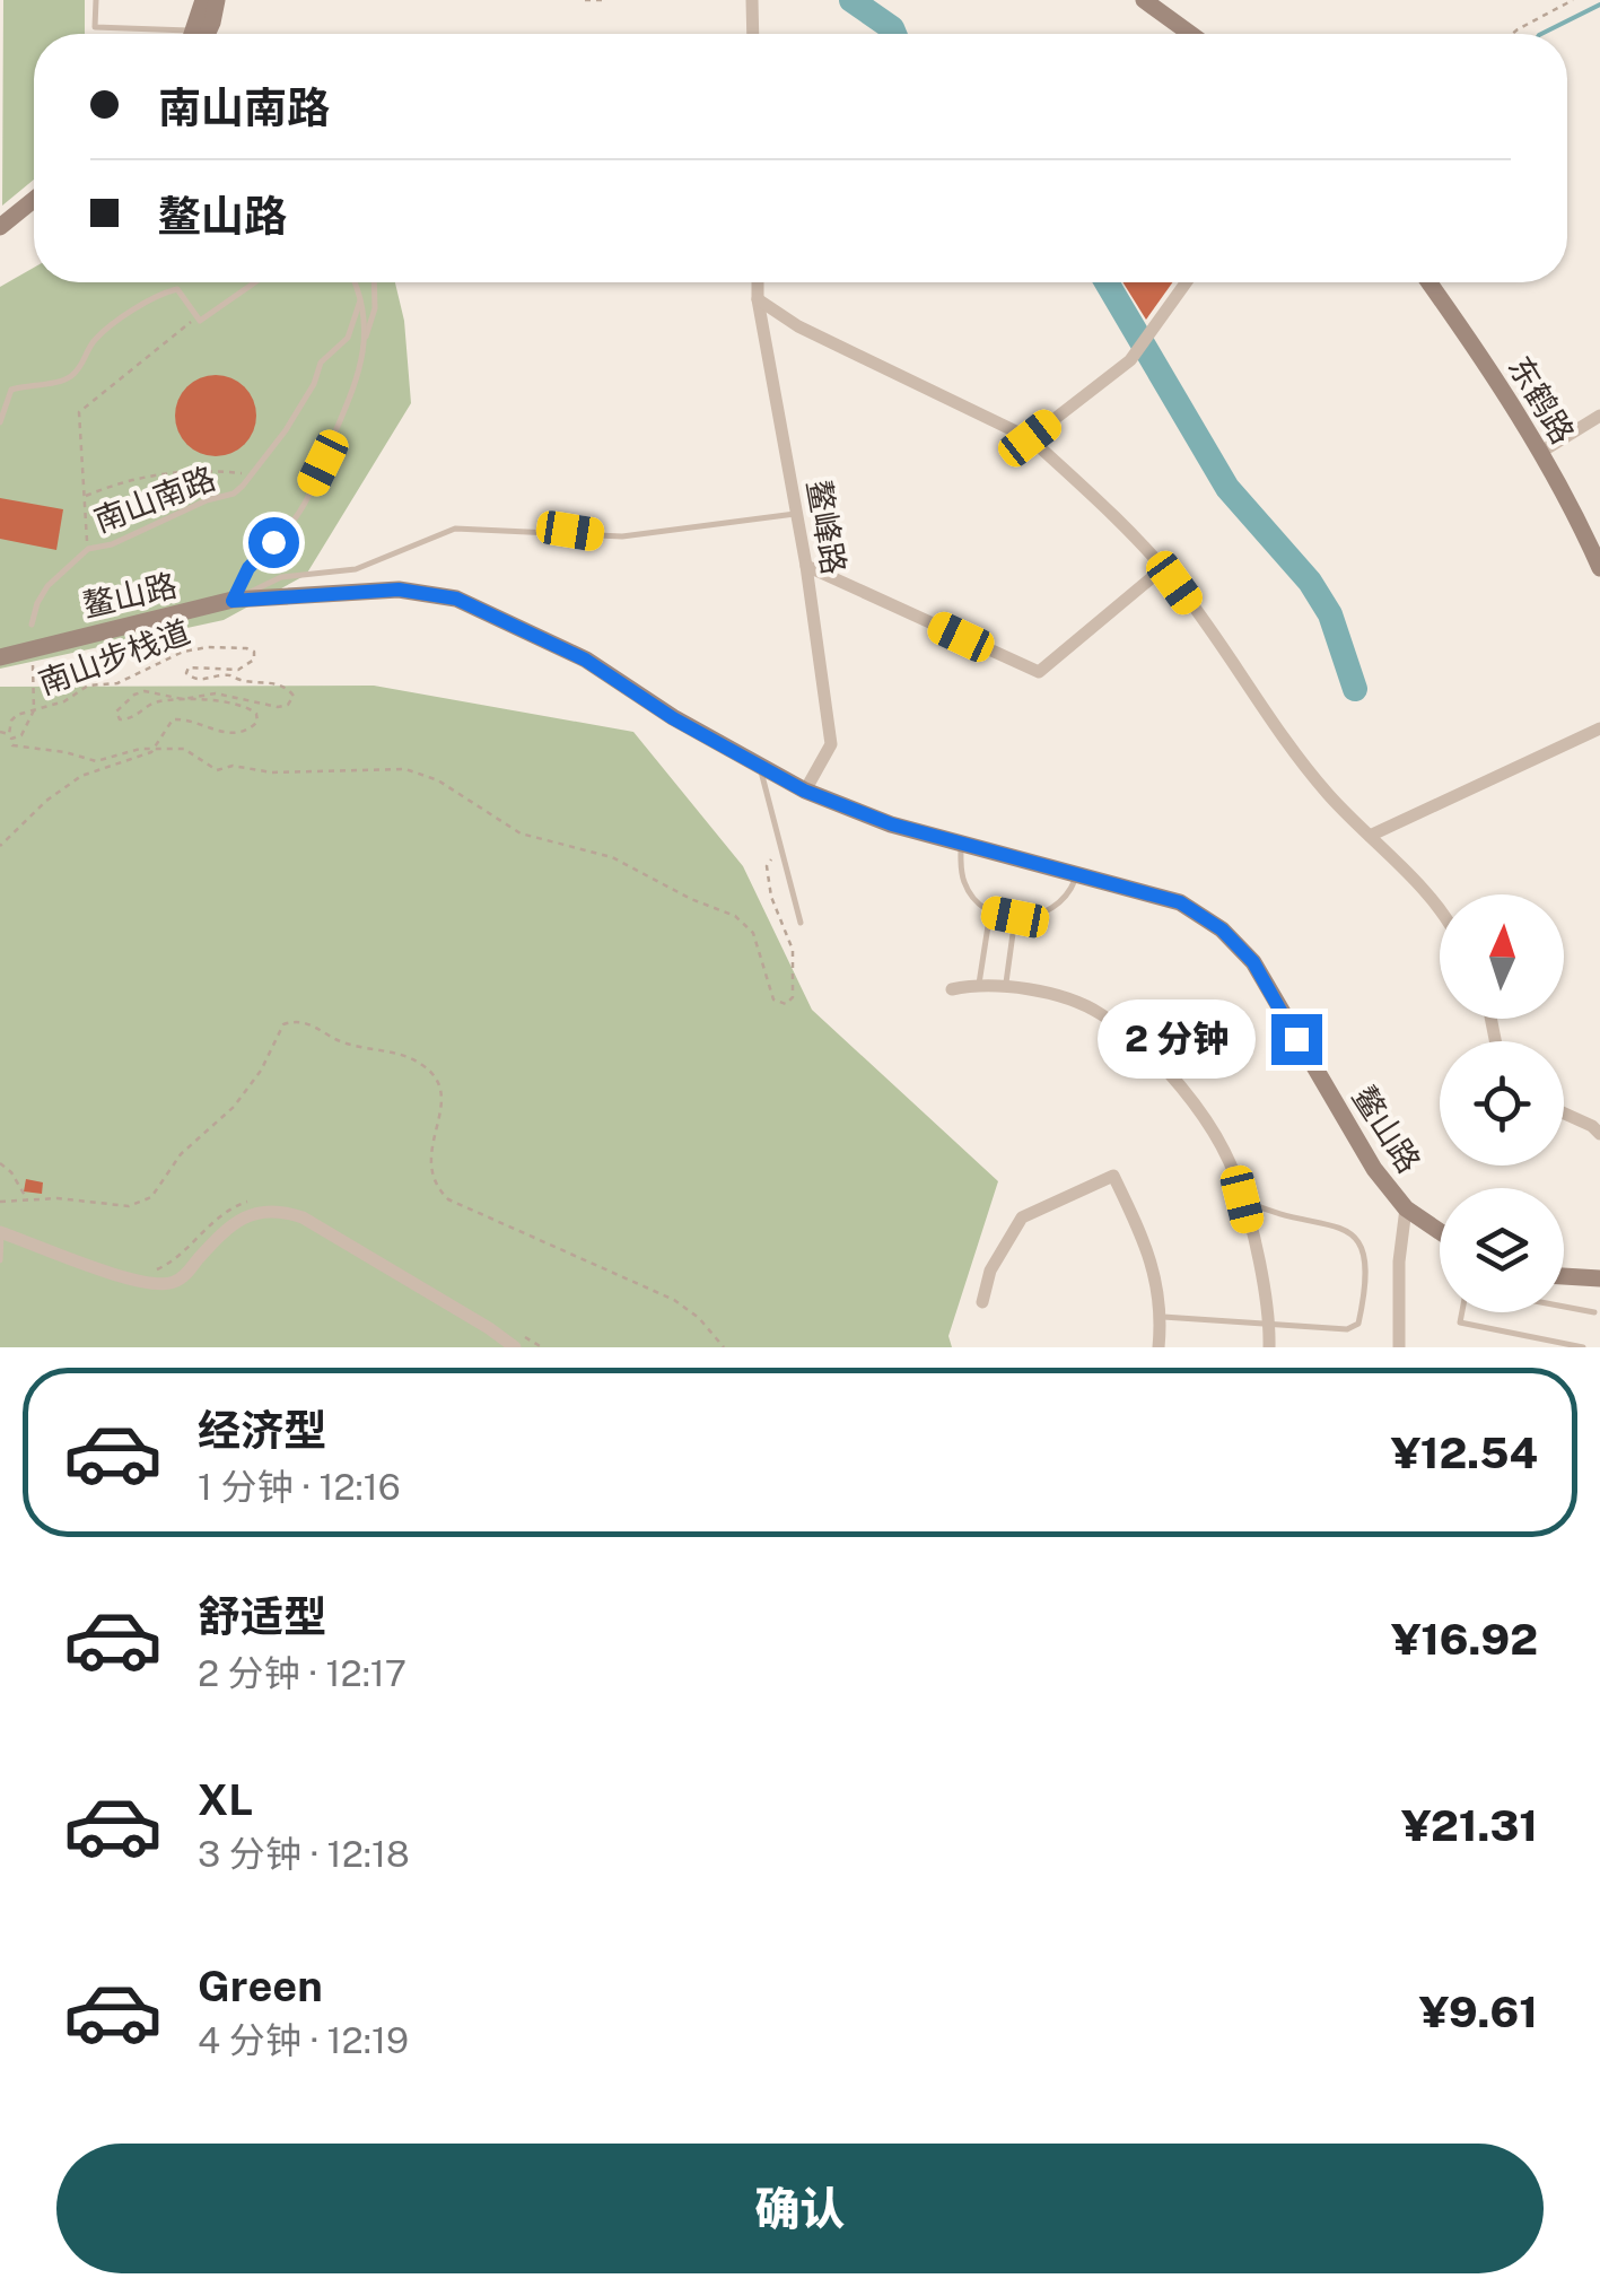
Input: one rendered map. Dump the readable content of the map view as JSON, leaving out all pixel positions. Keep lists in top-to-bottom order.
{
  "streets": {
    "street": ["东鹤路", "鳌峰路", "鳌山路"],
    "lane": ["南山南路"],
    "path": ["南山步栈道"]
  },
  "crossings": [
    ["鳌峰路", "鳌山路"]
  ],
  "north": "top",
  "page": {
    "banner": ["南山南路", "鳌山路"],
    "bubble": "2 分钟",
    "list": [
      {
        "name": "经济型",
        "note": "1 分钟 · 12:16",
        "value": "¥12.54"
      },
      {
        "name": "舒适型",
        "note": "2 分钟 · 12:17",
        "value": "¥16.92"
      },
      {
        "name": "XL",
        "note": "3 分钟 · 12:18",
        "value": "¥21.31"
      },
      {
        "name": "Green",
        "note": "4 分钟 · 12:19",
        "value": "¥9.61"
      }
    ],
    "buttons": "确认"
  }
}
